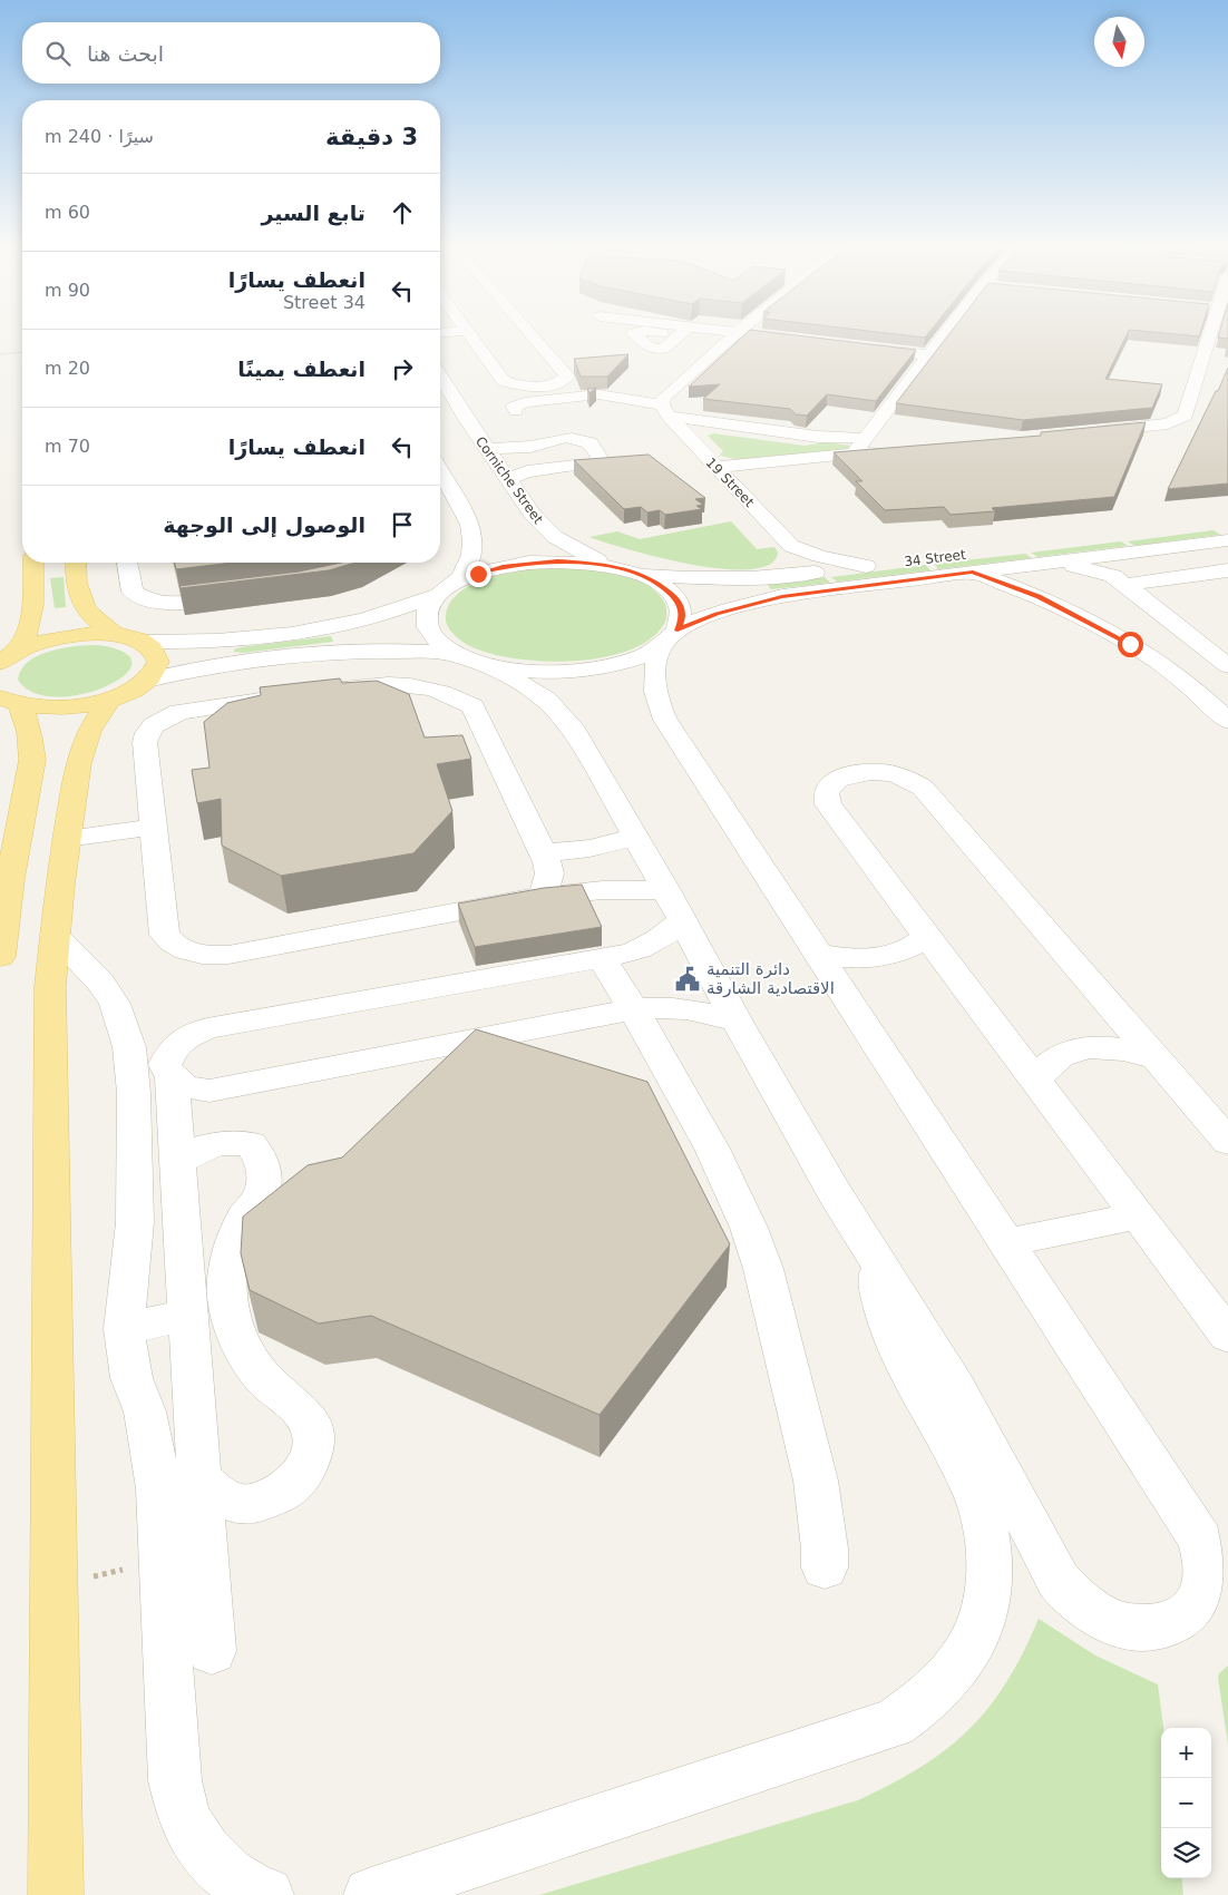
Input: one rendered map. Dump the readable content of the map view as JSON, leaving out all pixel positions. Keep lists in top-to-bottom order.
{
  "streets": {
    "street": ["Corniche Street", "19 Street", "34 Street"]
  },
  "crossings": [
    ["19 Street", "34 Street"]
  ],
  "places": {
    "public building": ["دائرة التنمية الاقتصادية الشارقة"]
  },
  "north": "bottom",
  "page": {
    "search": "ابحث هنا",
    "heading": ["3 دقيقة", "سيرًا · 240 m"],
    "list": [
      ["تابع السير", "60 m"],
      ["انعطف يسارًا", "34 Street", "90 m"],
      ["انعطف يمينًا", "20 m"],
      ["انعطف يسارًا", "70 m"],
      "الوصول إلى الوجهة"
    ],
    "map_buttons": ["+", "−"]
  }
}
